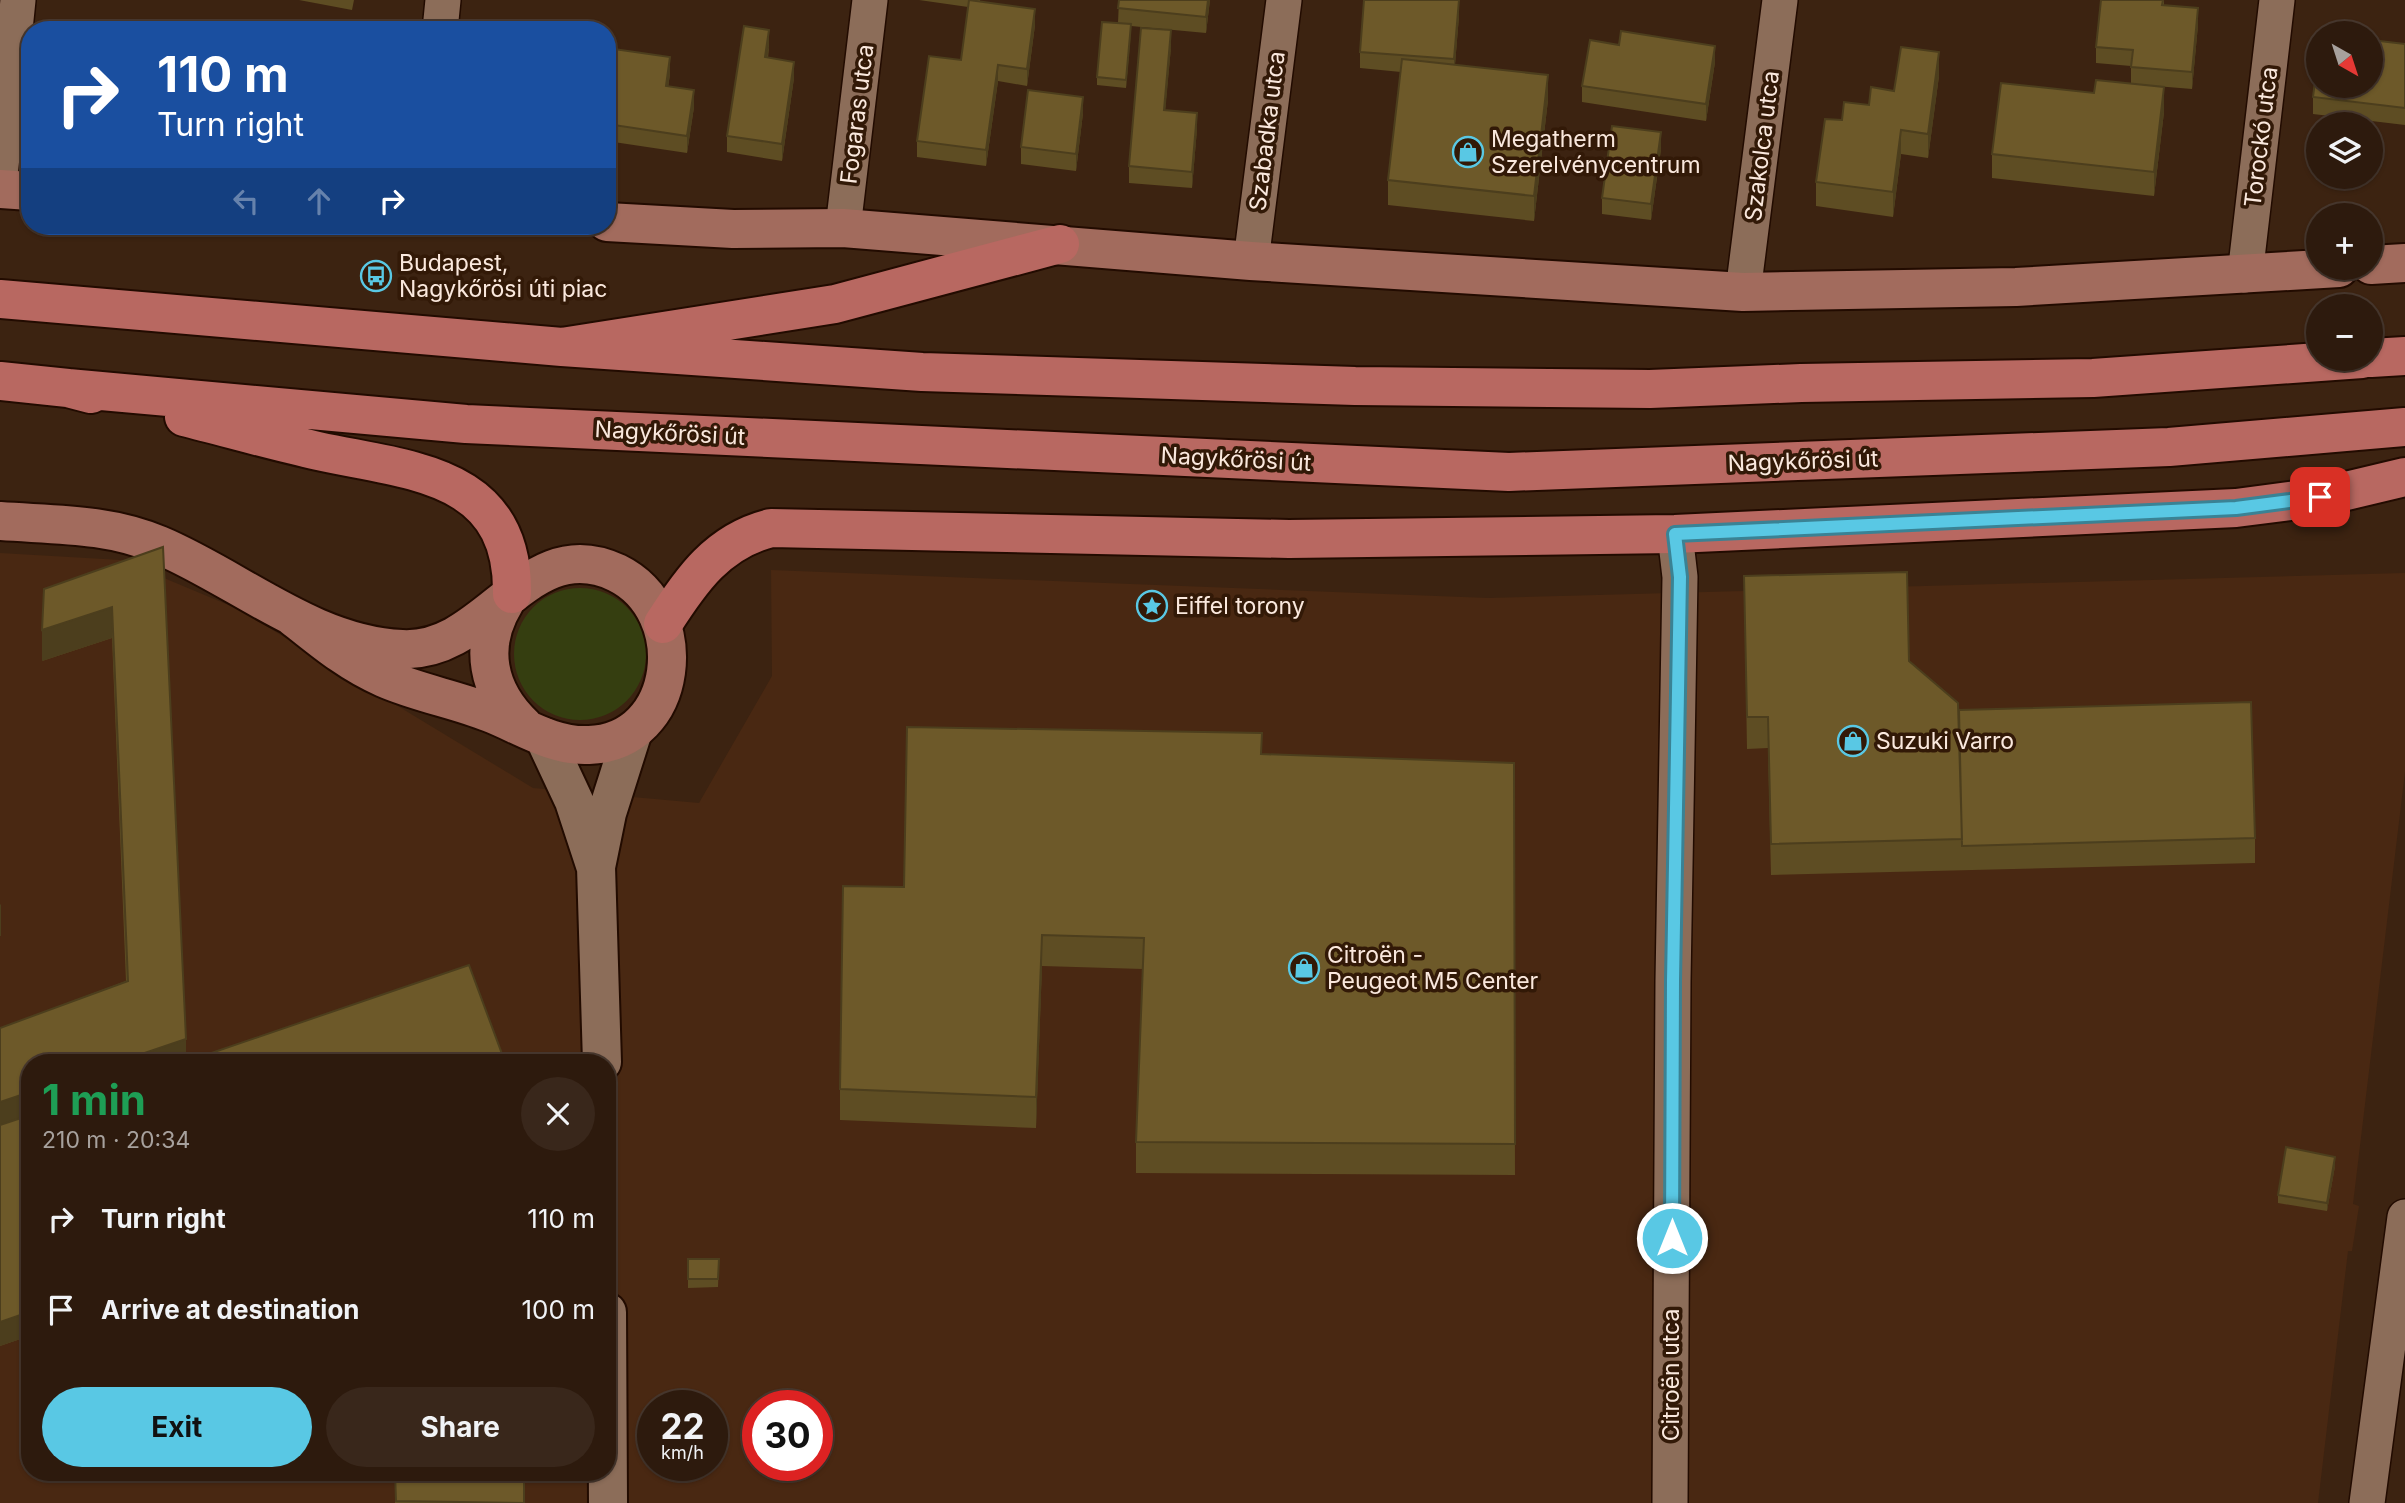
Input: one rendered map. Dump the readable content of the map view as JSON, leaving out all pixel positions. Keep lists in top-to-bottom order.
{
  "streets": {
    "main road": ["Nagykőrösi út"],
    "street": [
      "Fogaras utca",
      "Szabadka utca",
      "Torockó utca",
      "Szakolca utca",
      "Citroën utca"
    ]
  },
  "places": {
    "shop": ["Megatherm Szerelvénycentrum", "Suzuki Varro", "Citroën - Peugeot M5 Center"],
    "bus stop": ["Budapest, Nagykőrösi úti piac"],
    "place": ["Eiffel torony"]
  },
  "north": "bottom right",
  "page": {
    "map_buttons": ["+", "−"],
    "turn": ["110 m", "Turn right"],
    "heading": ["1 min", "210 m · 20:34"],
    "list": [
      {
        "name": "Turn right",
        "value": "110 m"
      },
      {
        "name": "Arrive at destination",
        "value": "100 m"
      }
    ],
    "buttons": ["Exit", "Share"],
    "speed": "22 km/h",
    "limit": "30"
  }
}
